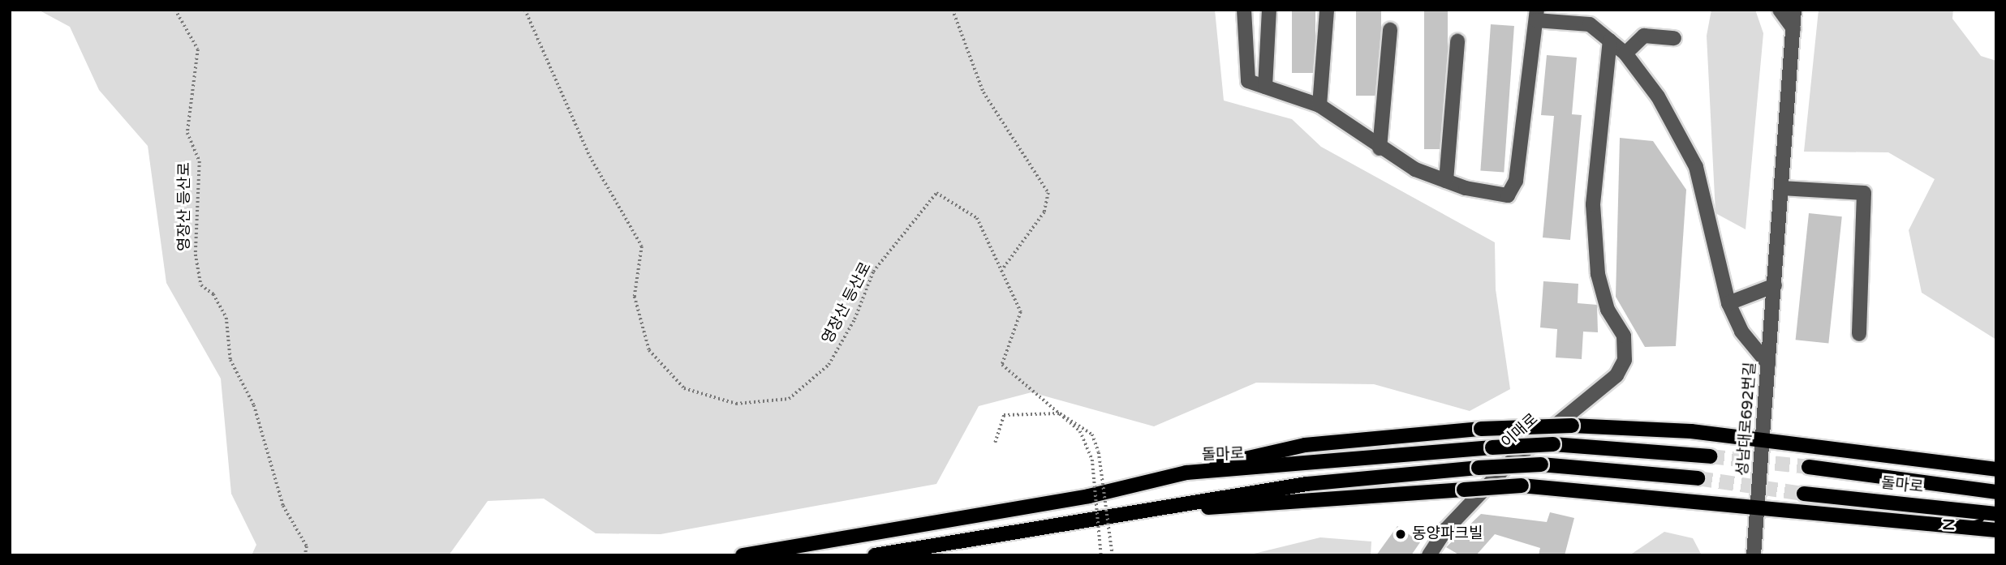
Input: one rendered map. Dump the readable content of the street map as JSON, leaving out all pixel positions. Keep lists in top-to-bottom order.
{
  "streets": {
    "main road": ["돌마로"],
    "street": ["성남대로692번길", "이매로"],
    "path": ["영장산 등산로"]
  },
  "places": ["동양파크빌"],
  "north": "left"
}
